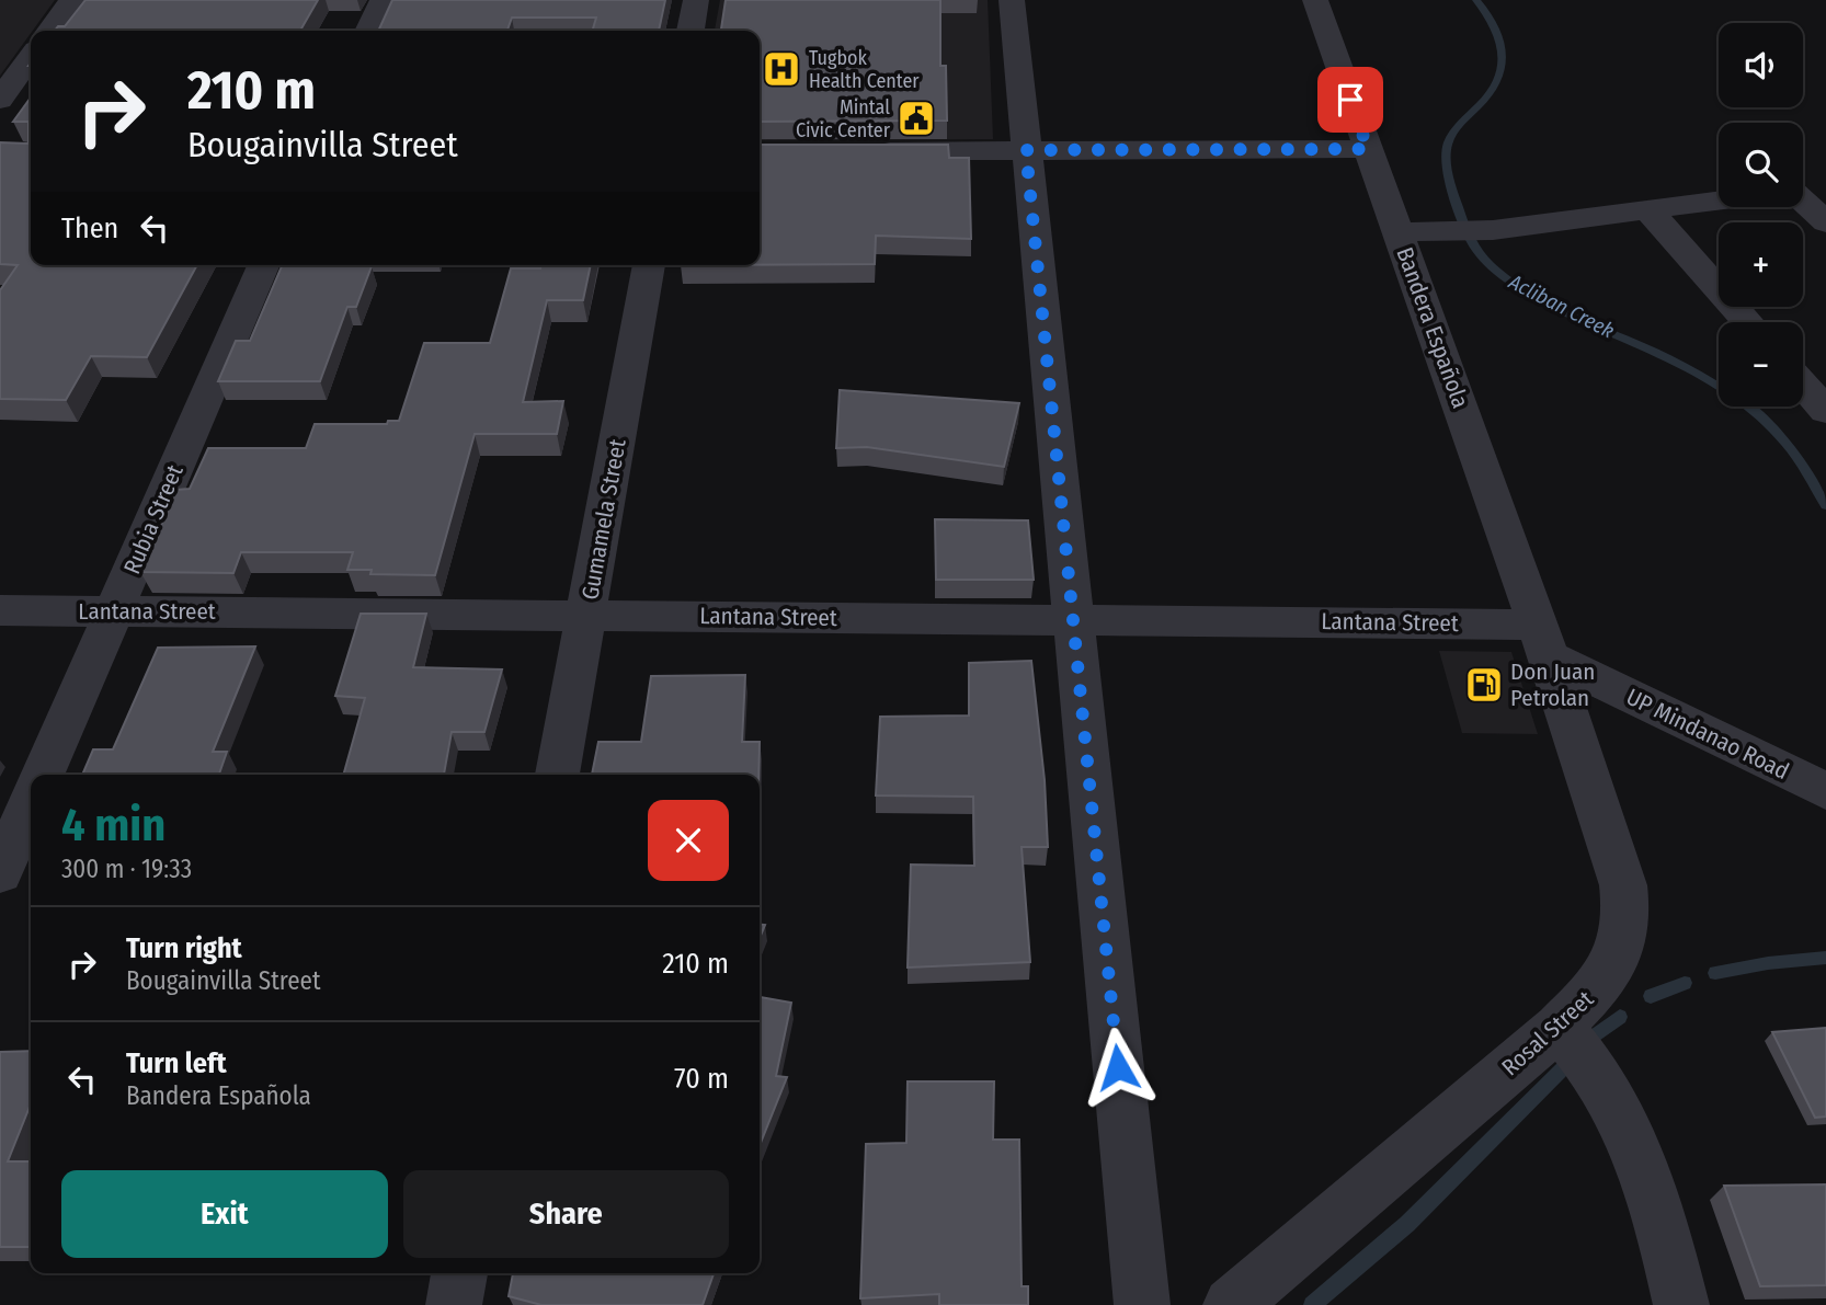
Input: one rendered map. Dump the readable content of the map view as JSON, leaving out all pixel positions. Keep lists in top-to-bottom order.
{
  "streets": {
    "street": [
      "Bandera Española",
      "Rubia Street",
      "Gumamela Street",
      "Lantana Street",
      "UP Mindanao Road",
      "Rosal Street"
    ]
  },
  "crossings": [
    ["Bandera Española", "Lantana Street"],
    ["Bandera Española", "UP Mindanao Road"],
    ["Bandera Española", "Rosal Street"],
    ["Rubia Street", "Lantana Street"],
    ["Gumamela Street", "Lantana Street"],
    ["Lantana Street", "UP Mindanao Road"],
    ["Lantana Street", "Rosal Street"],
    ["UP Mindanao Road", "Rosal Street"]
  ],
  "water": ["Acliban Creek"],
  "places": {
    "hospital": ["Tugbok Health Center"],
    "public building": ["Mintal Civic Center"],
    "fuel station": ["Don Juan Petrolan"]
  },
  "page": {
    "map_buttons": ["+", "−"],
    "turn": ["210 m", "Bougainvilla Street"],
    "then": "Then",
    "heading": ["4 min", "300 m · 19:33"],
    "list": [
      {
        "name": "Turn right",
        "note": "Bougainvilla Street",
        "value": "210 m"
      },
      {
        "name": "Turn left",
        "note": "Bandera Española",
        "value": "70 m"
      }
    ],
    "buttons": ["Exit", "Share"]
  }
}
